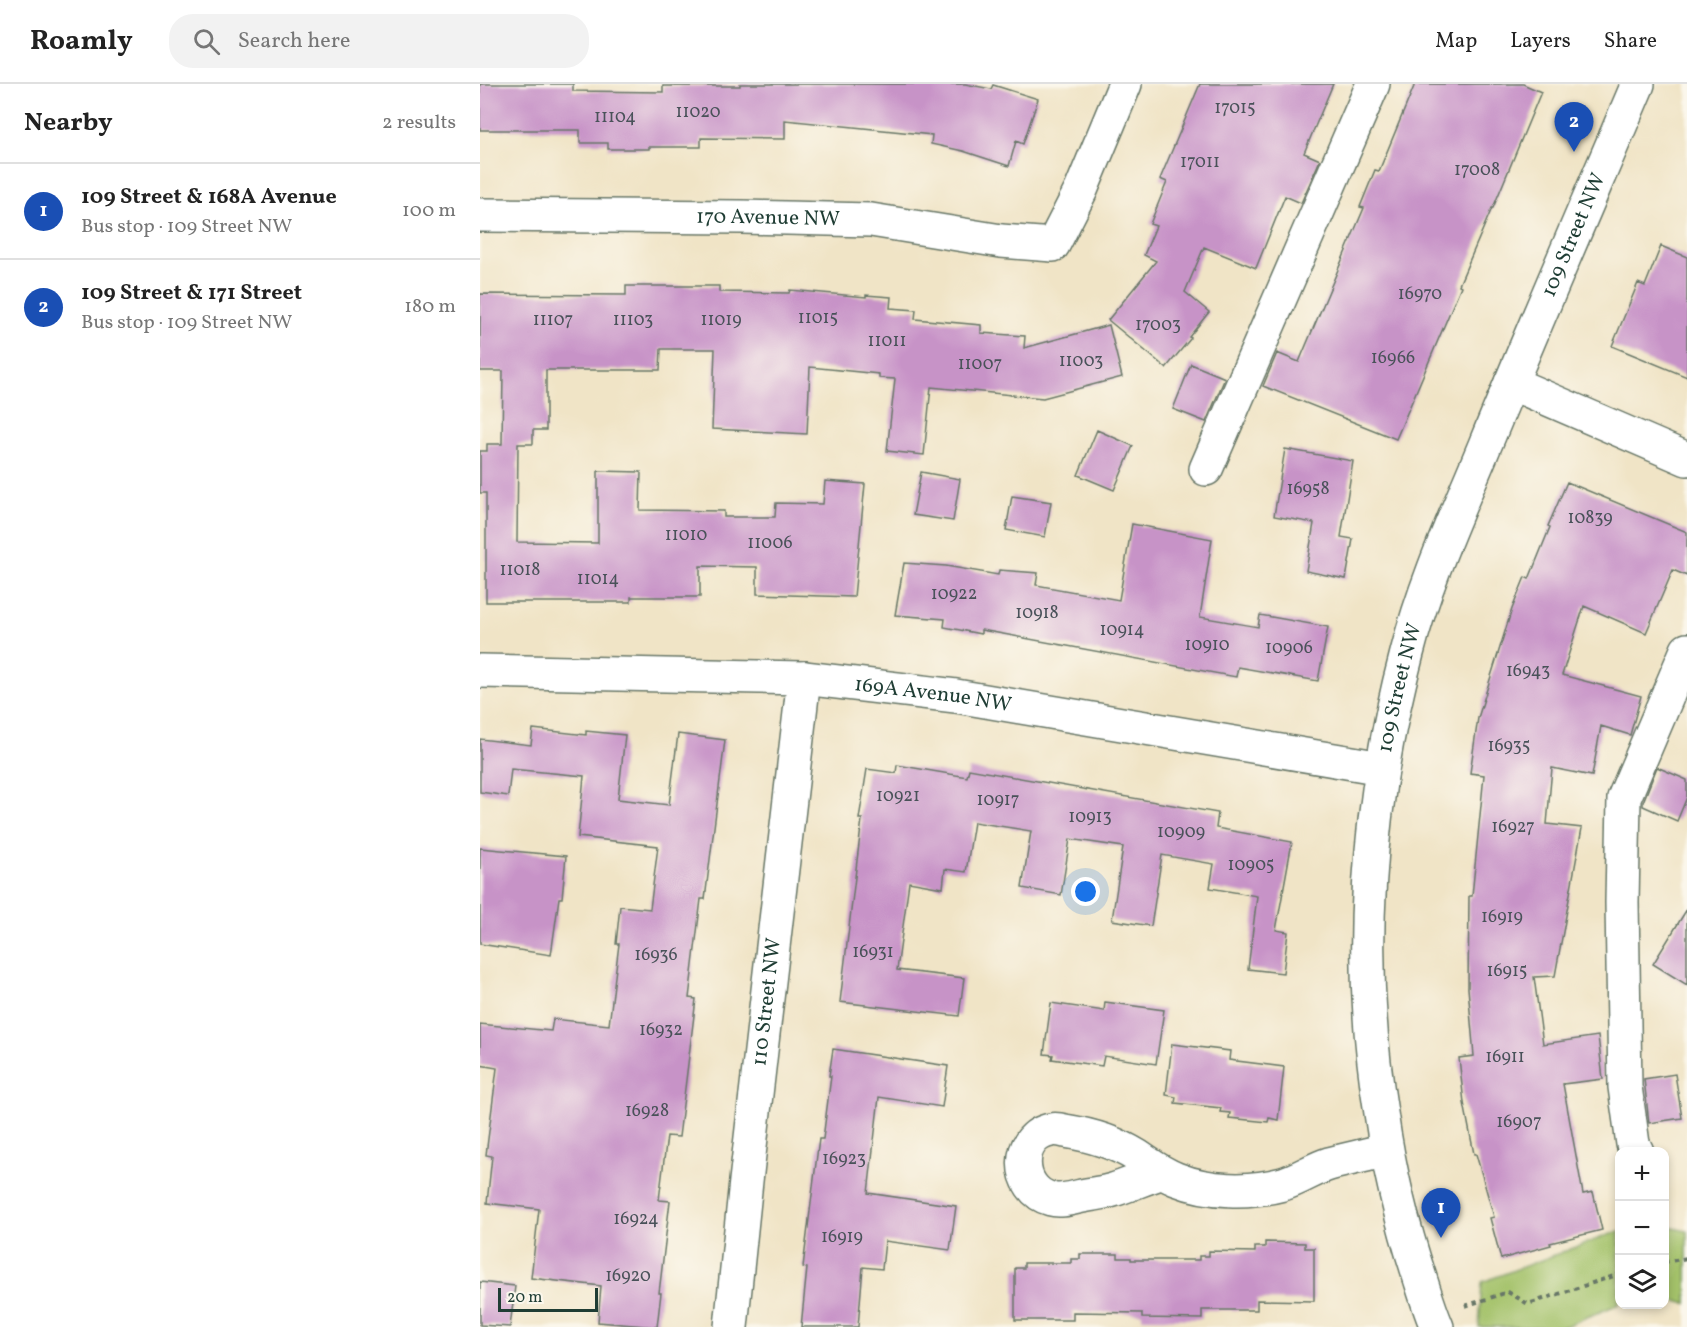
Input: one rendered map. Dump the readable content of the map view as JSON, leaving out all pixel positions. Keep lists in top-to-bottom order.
{
  "streets": {
    "street": [
      "170 Avenue NW",
      "109 Street NW",
      "169A Avenue NW",
      "110 Street NW"
    ]
  },
  "crossings": [
    ["109 Street NW", "169A Avenue NW"],
    ["169A Avenue NW", "110 Street NW"]
  ],
  "house_numbers": [
    "17015",
    "11020",
    "11104",
    "17011",
    "17008",
    "16970",
    "11015",
    "11107",
    "11103",
    "11019",
    "17003",
    "11011",
    "16966",
    "11003",
    "11007",
    "16958",
    "10839",
    "11010",
    "11006",
    "11018",
    "11014",
    "10922",
    "10918",
    "10914",
    "10910",
    "10906",
    "16943",
    "16935",
    "10921",
    "10917",
    "10913",
    "16927",
    "10909",
    "10905",
    "16919",
    "16931",
    "16936",
    "16915",
    "16932",
    "16911",
    "16928",
    "16907",
    "16923",
    "16924",
    "16919",
    "16920"
  ],
  "scale_bar": "20 m",
  "page": {
    "header": "Roamly",
    "search": "Search here",
    "nav": ["Map", "Layers", "Share"],
    "heading": ["Nearby", "2 results"],
    "pins": ["2", "1"],
    "list": [
      {
        "mark": "1",
        "name": "109 Street & 168A Avenue",
        "note": "Bus stop · 109 Street NW",
        "value": "100 m"
      },
      {
        "mark": "2",
        "name": "109 Street & 171 Street",
        "note": "Bus stop · 109 Street NW",
        "value": "180 m"
      }
    ],
    "map_buttons": ["+", "−"],
    "scale": "20 m"
  }
}
